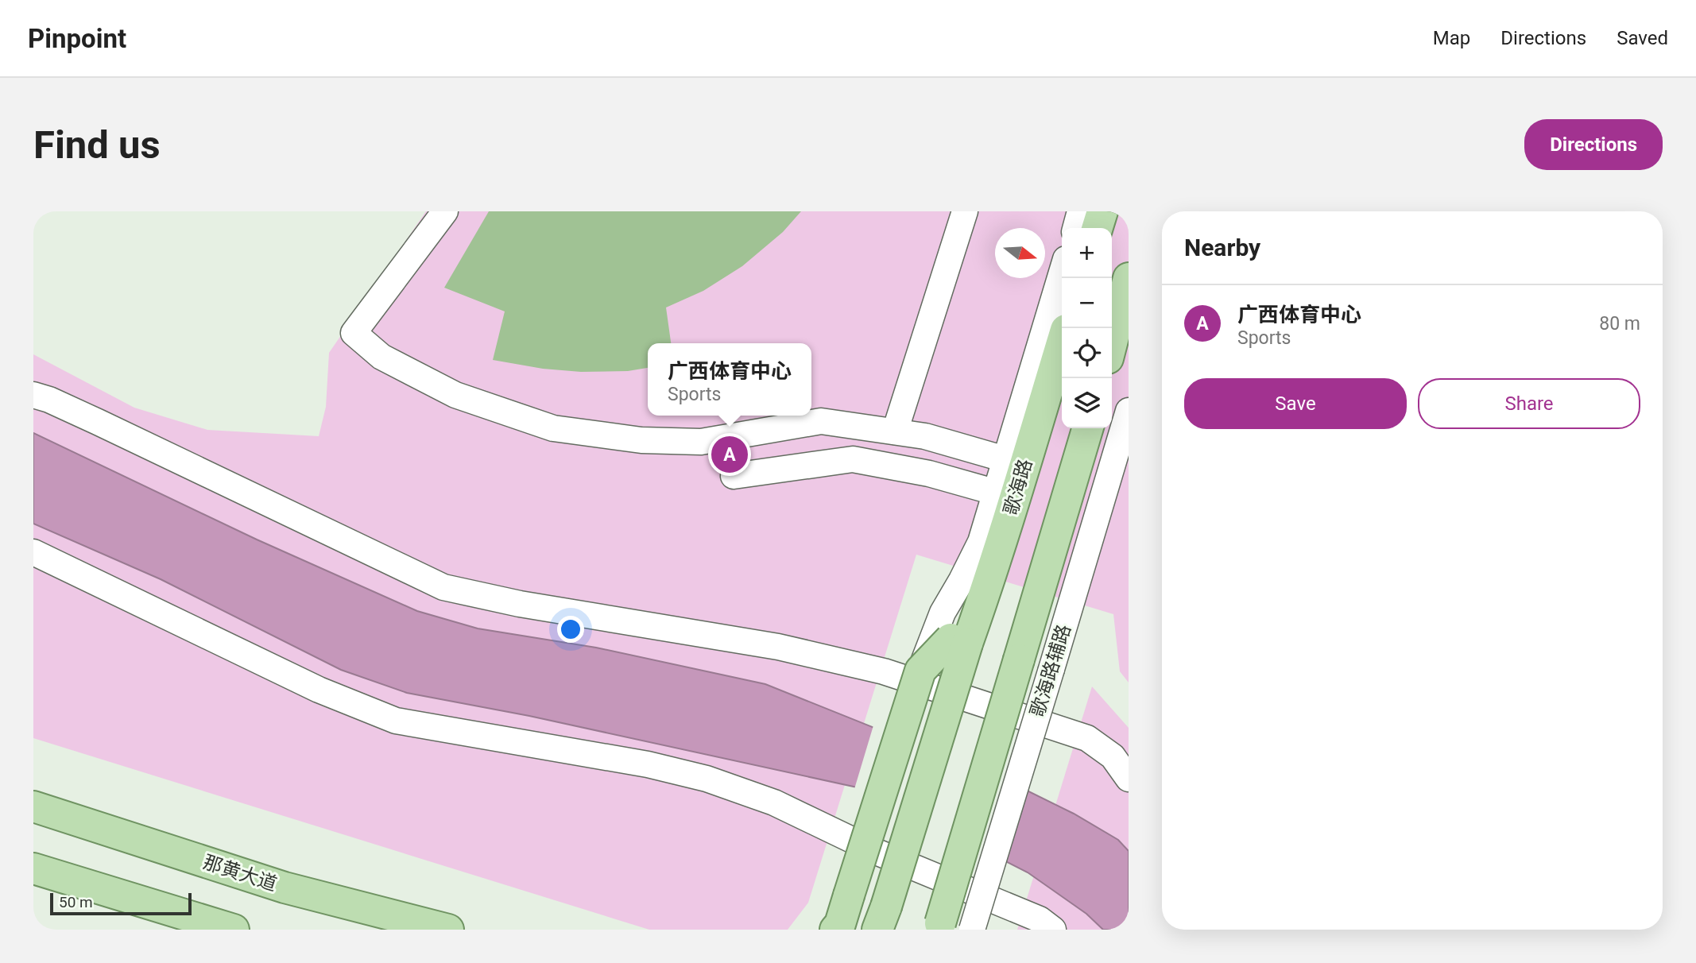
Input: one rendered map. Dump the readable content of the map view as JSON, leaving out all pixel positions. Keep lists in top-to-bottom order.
{
  "streets": {
    "main road": ["歌海路", "那黄大道"],
    "street": ["歌海路辅路"]
  },
  "scale_bar": "50 m",
  "north": "right",
  "page": {
    "header": "Pinpoint",
    "nav": ["Map", "Directions", "Saved"],
    "buttons": [
      "Directions",
      ["Save", "Share"]
    ],
    "title": "Find us",
    "heading": "Nearby",
    "map_buttons": ["+", "−"],
    "list": [
      {
        "mark": "A",
        "name": "广西体育中心",
        "note": "Sports",
        "value": "80 m"
      }
    ],
    "popup": ["广西体育中心", "Sports"],
    "pins": "A",
    "scale": "50 m"
  }
}
